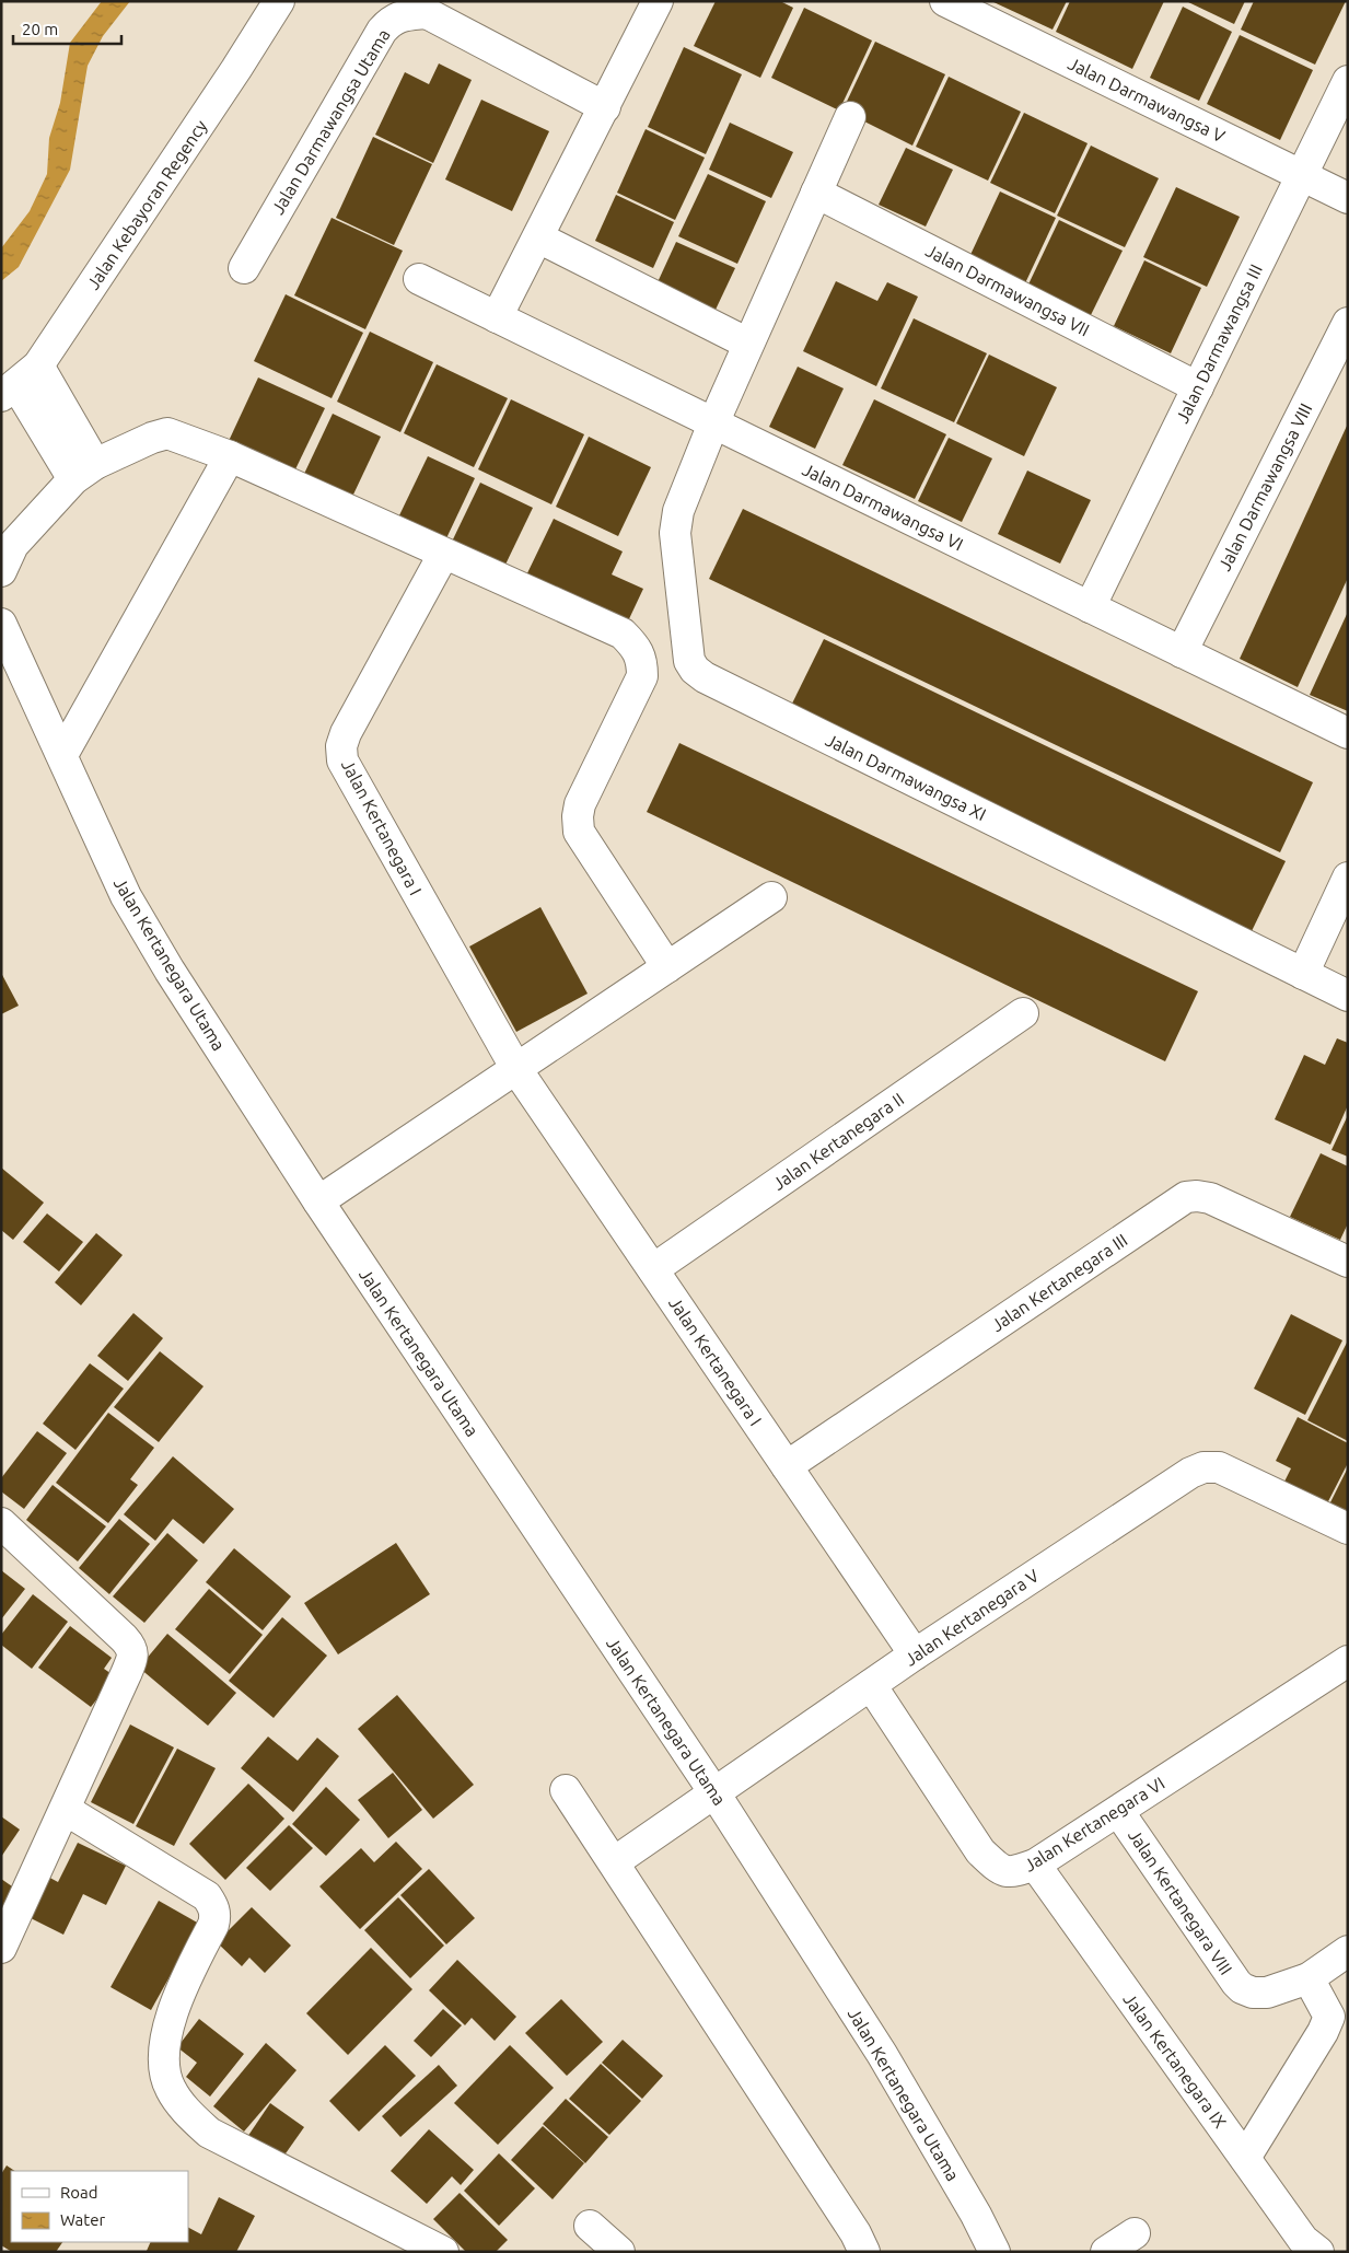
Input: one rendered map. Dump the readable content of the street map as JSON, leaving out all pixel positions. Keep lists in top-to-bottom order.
{
  "streets": {
    "street": [
      "Jalan Darmawangsa V",
      "Jalan Darmawangsa Utama",
      "Jalan Kebayoran Regency",
      "Jalan Darmawangsa VII",
      "Jalan Darmawangsa III",
      "Jalan Darmawangsa VIII",
      "Jalan Darmawangsa VI",
      "Jalan Darmawangsa XI",
      "Jalan Kertanegara I",
      "Jalan Kertanegara Utama",
      "Jalan Kertanegara II",
      "Jalan Kertanegara III",
      "Jalan Kertanegara V",
      "Jalan Kertanegara VI",
      "Jalan Kertanegara VIII",
      "Jalan Kertanegara IX"
    ]
  },
  "crossings": [
    ["Jalan Darmawangsa V", "Jalan Darmawangsa III"],
    ["Jalan Darmawangsa VII", "Jalan Darmawangsa III"],
    ["Jalan Darmawangsa III", "Jalan Darmawangsa VI"],
    ["Jalan Darmawangsa VIII", "Jalan Darmawangsa VI"],
    ["Jalan Darmawangsa VI", "Jalan Darmawangsa XI"],
    ["Jalan Kertanegara I", "Jalan Kertanegara II"],
    ["Jalan Kertanegara I", "Jalan Kertanegara III"],
    ["Jalan Kertanegara I", "Jalan Kertanegara V"],
    ["Jalan Kertanegara Utama", "Jalan Kertanegara V"],
    ["Jalan Kertanegara V", "Jalan Kertanegara VI"],
    ["Jalan Kertanegara VI", "Jalan Kertanegara VIII"],
    ["Jalan Kertanegara VI", "Jalan Kertanegara IX"]
  ],
  "legend": ["Road", "Water"],
  "scale_bar": "20 m"
}
